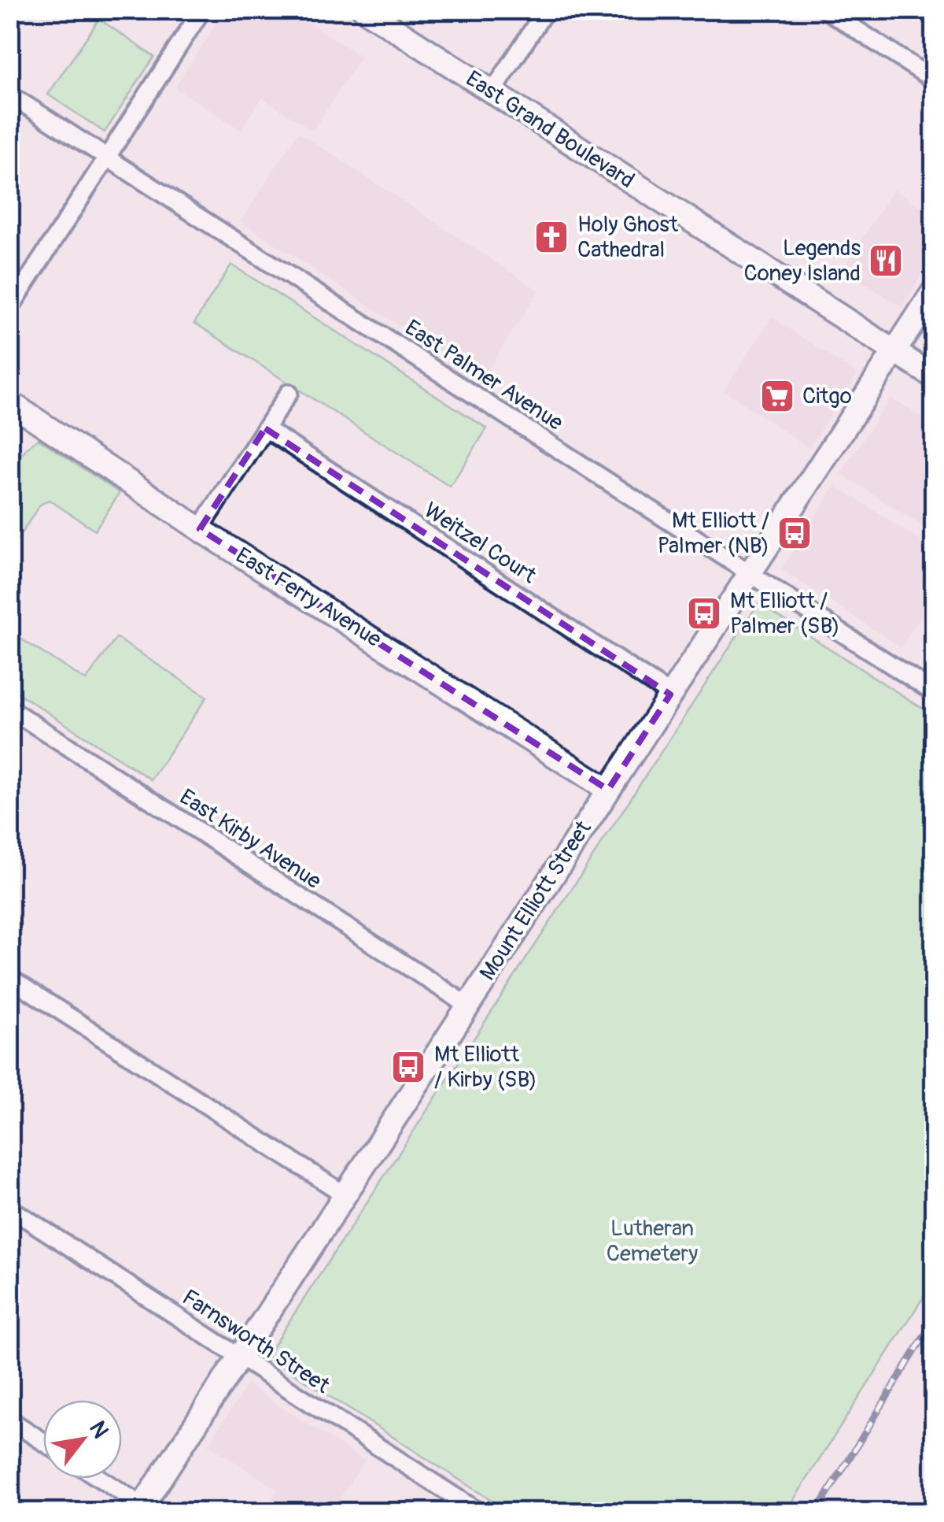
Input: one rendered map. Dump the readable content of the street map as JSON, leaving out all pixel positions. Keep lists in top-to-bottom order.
{
  "streets": {
    "main road": ["East Grand Boulevard", "East Ferry Avenue", "Mount Elliott Street"],
    "street": [
      "East Palmer Avenue",
      "Weitzel Court",
      "East Kirby Avenue",
      "Farnsworth Street"
    ]
  },
  "crossings": [
    ["East Grand Boulevard", "Mount Elliott Street"],
    ["East Palmer Avenue", "Mount Elliott Street"],
    ["Weitzel Court", "Mount Elliott Street"],
    ["East Ferry Avenue", "Mount Elliott Street"],
    ["East Kirby Avenue", "Mount Elliott Street"],
    ["Mount Elliott Street", "Farnsworth Street"]
  ],
  "parks": ["Lutheran Cemetery"],
  "places": {
    "church": ["Holy Ghost Cathedral"],
    "restaurant": ["Legends Coney Island"],
    "supermarket": ["Citgo"],
    "bus stop": ["Mt Elliott / Palmer (NB)", "Mt Elliott / Palmer (SB)", "Mt Elliott / Kirby (SB)"]
  },
  "north": "top right"
}
